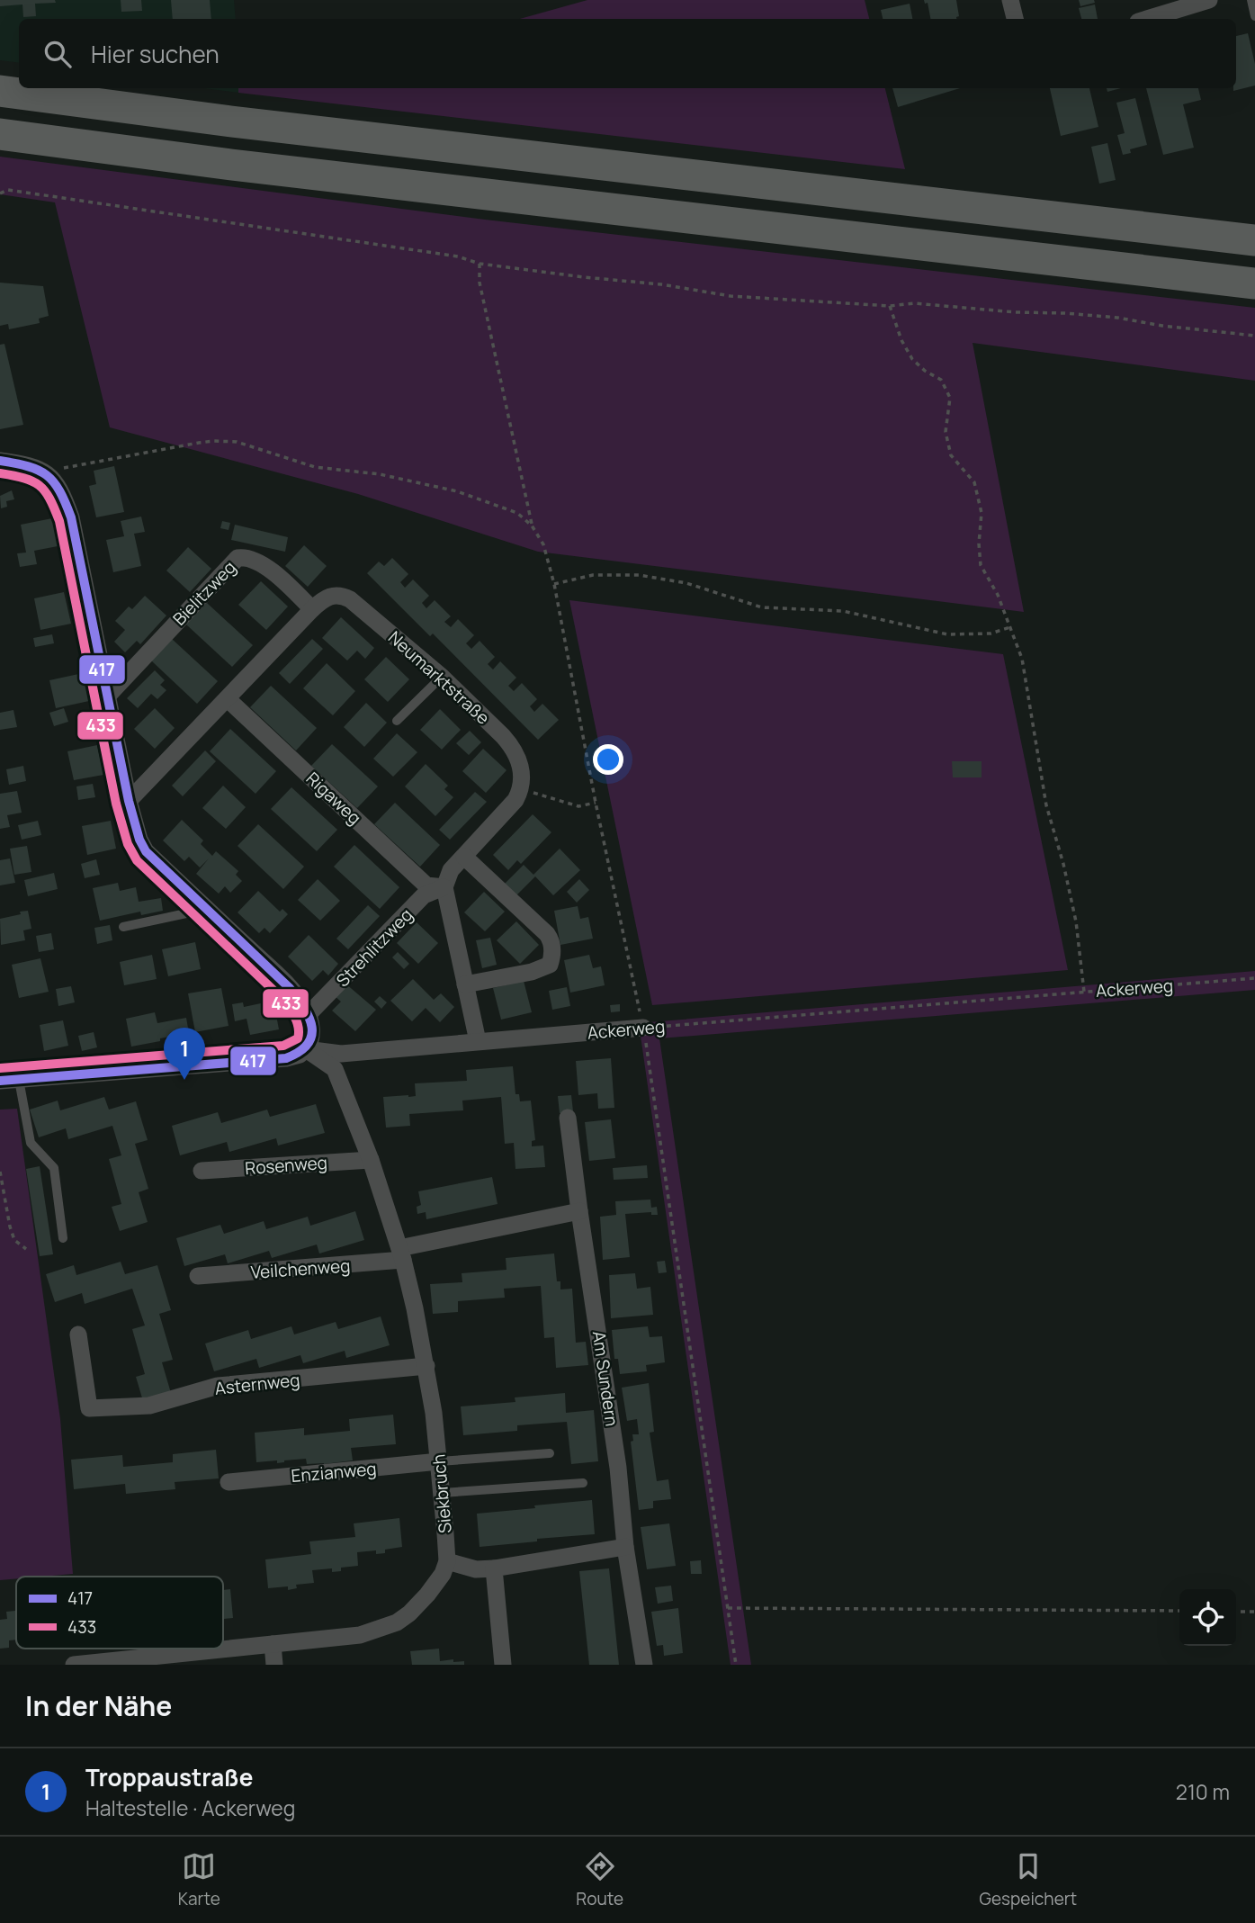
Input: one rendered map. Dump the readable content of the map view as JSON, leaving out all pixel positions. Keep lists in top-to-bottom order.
{
  "streets": {
    "street": [
      "Bielitzweg",
      "Neumarktstraße",
      "Rigaweg",
      "Strehlitzweg",
      "Ackerweg",
      "Rosenweg",
      "Veilchenweg",
      "Am Sundern",
      "Asternweg",
      "Enzianweg",
      "Siekbruch"
    ]
  },
  "crossings": [
    ["Bielitzweg", "Neumarktstraße"],
    ["Neumarktstraße", "Rigaweg"],
    ["Rigaweg", "Strehlitzweg"],
    ["Ackerweg", "Siekbruch"],
    ["Rosenweg", "Siekbruch"],
    ["Veilchenweg", "Siekbruch"],
    ["Asternweg", "Siekbruch"],
    ["Enzianweg", "Siekbruch"]
  ],
  "lines": ["transit line 417", "transit line 433"],
  "legend": ["417", "433"],
  "page": {
    "search": "Hier suchen",
    "pins": "1",
    "heading": "In der Nähe",
    "list": [
      {
        "mark": "1",
        "name": "Troppaustraße",
        "note": "Haltestelle · Ackerweg",
        "value": "210 m"
      }
    ],
    "nav": ["Karte", "Route", "Gespeichert"]
  }
}
